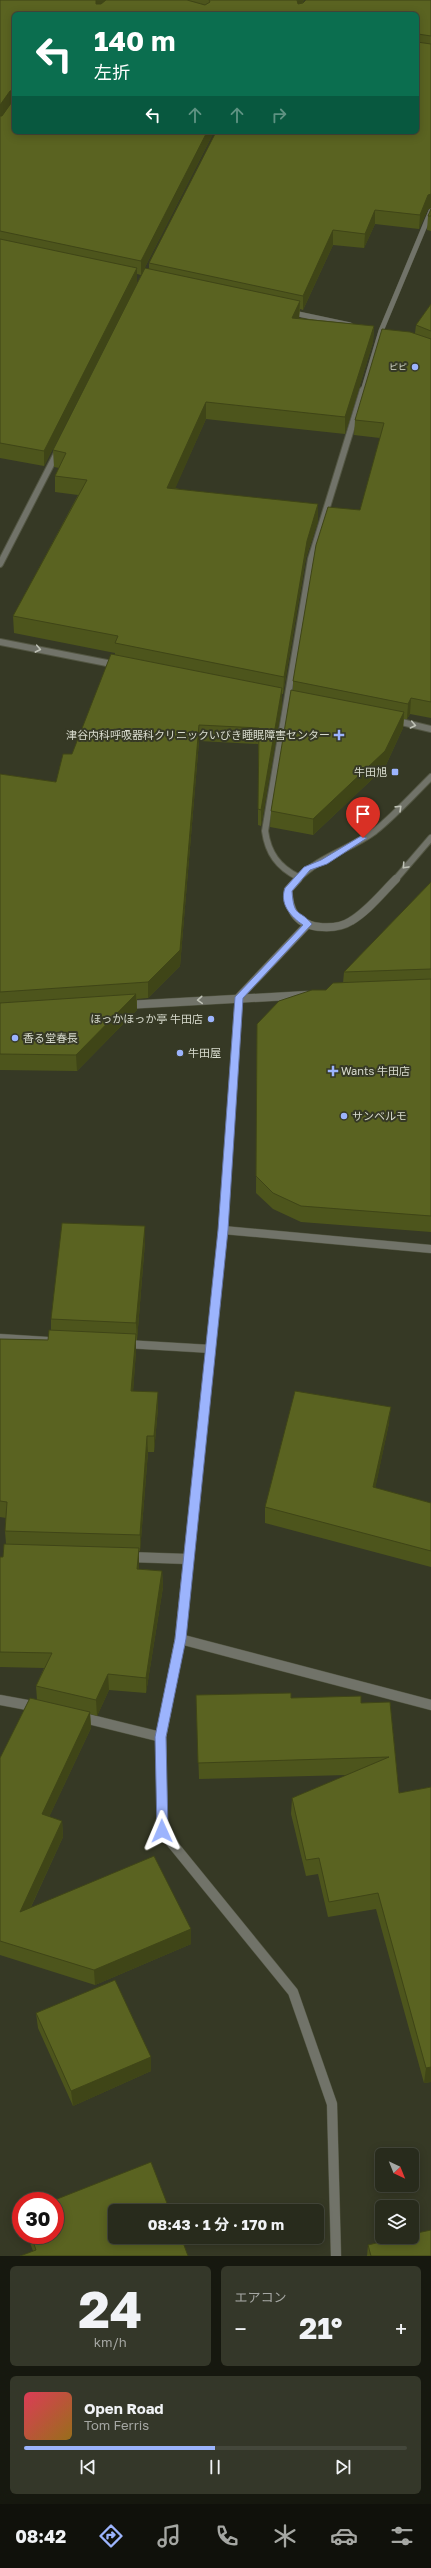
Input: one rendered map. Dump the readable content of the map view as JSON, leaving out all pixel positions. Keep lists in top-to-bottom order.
{
  "places": {
    "other": [
      "ピピ",
      "ほっかほっか亭 牛田店",
      "香る堂春長",
      "牛田屋",
      "サンベルモ"
    ],
    "health": ["津谷内科呼吸器科クリニックいびき睡眠障害センター", "Wants 牛田店"],
    "transit": ["牛田旭"]
  },
  "north": "bottom right",
  "page": {
    "turn": ["140 m", "左折"],
    "limit": "30",
    "trip": "08:43 · 1 分 · 170 m",
    "tile": [
      ["24", "km/h"],
      "エアコン"
    ],
    "heat": ["−", "21°", "+"],
    "song": ["Open Road", "Tom Ferris"],
    "tabs": "08:42"
  }
}
